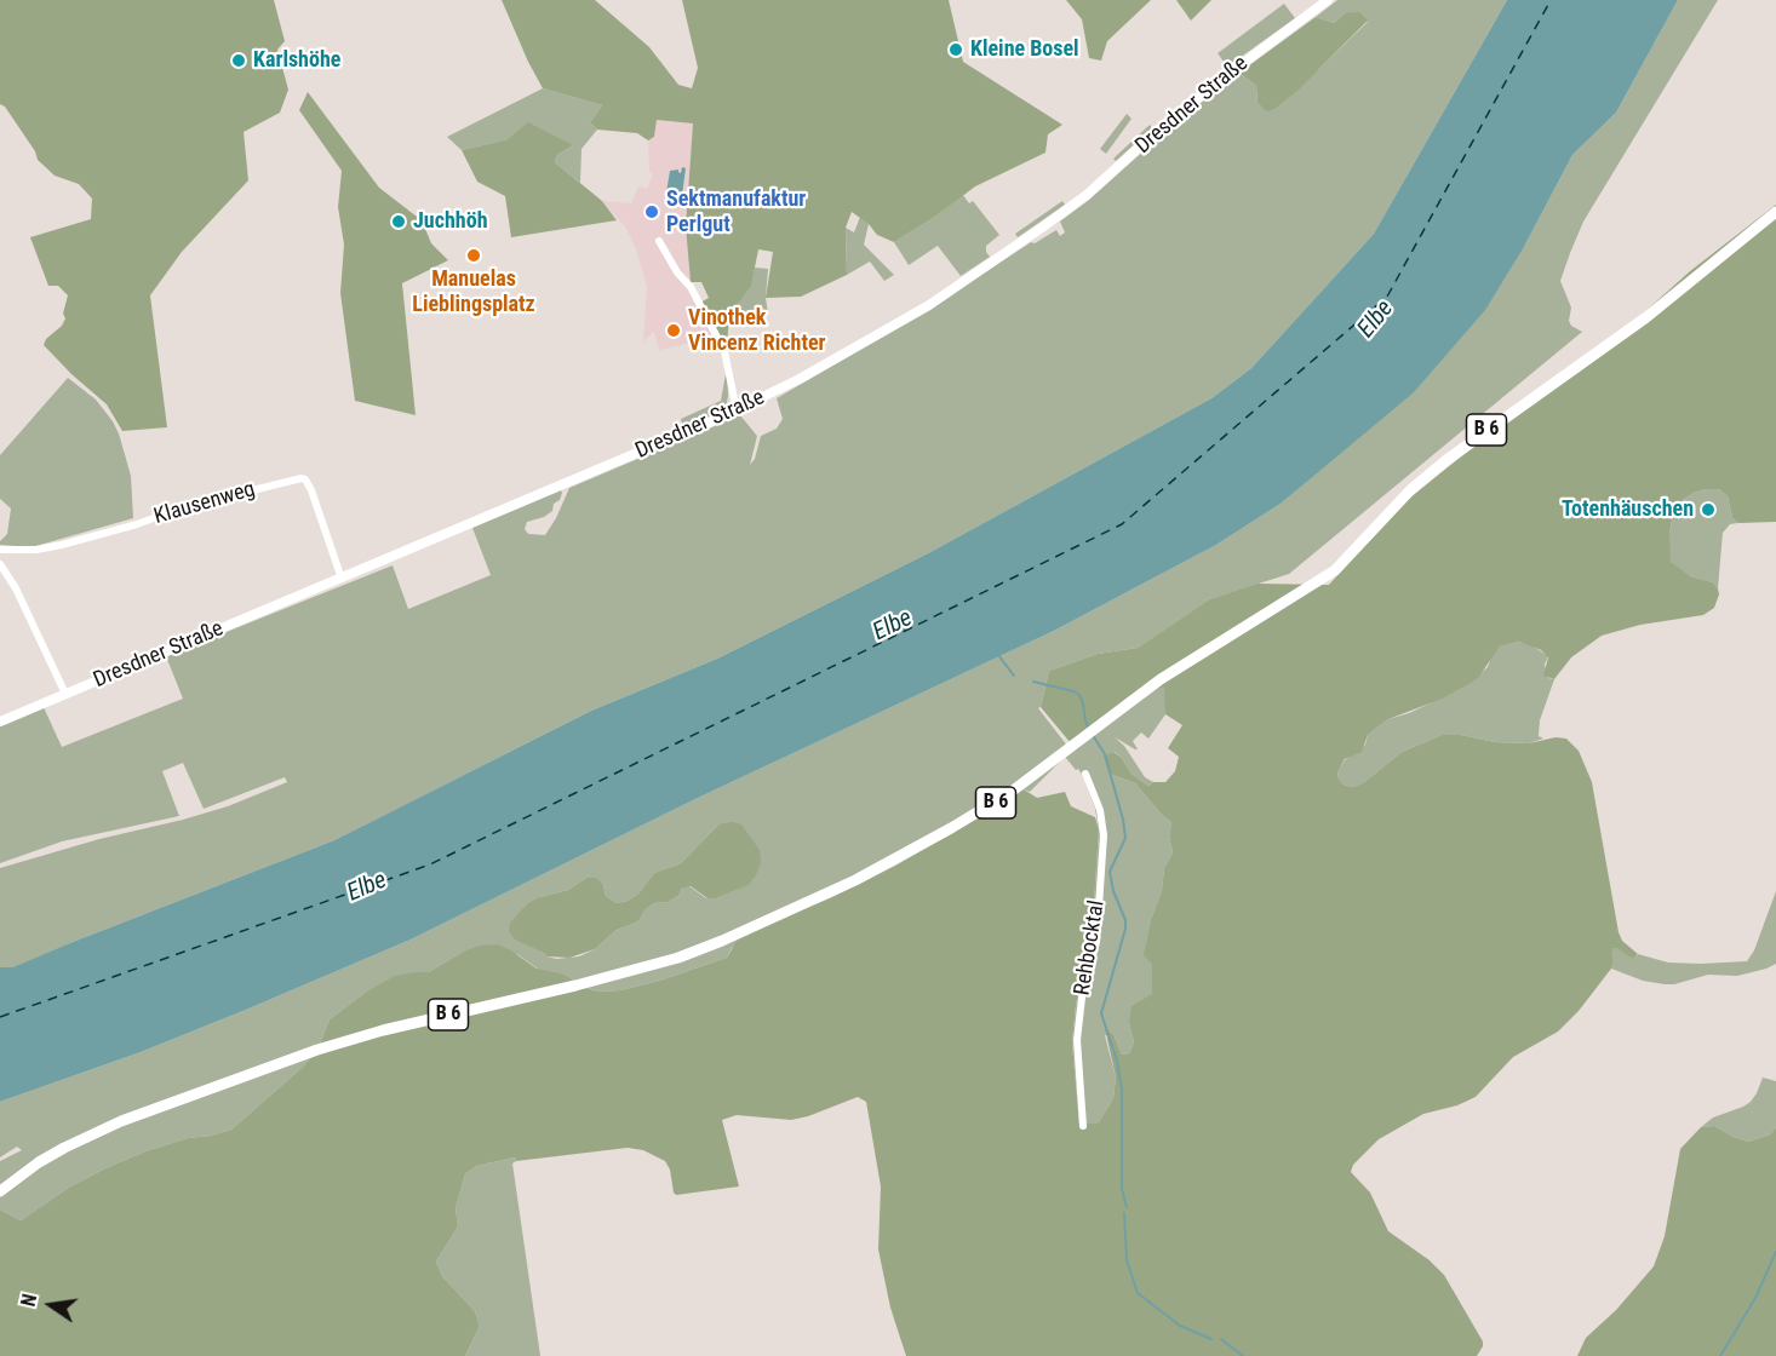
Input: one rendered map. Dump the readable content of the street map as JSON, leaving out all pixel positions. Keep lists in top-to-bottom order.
{
  "streets": {
    "main road": ["Dresdner Straße", "B 6"],
    "street": ["Klausenweg", "Rehbocktal"]
  },
  "crossings": [
    ["Dresdner Straße", "Klausenweg"]
  ],
  "water": ["Elbe"],
  "places": [
    "Kleine Bosel",
    "Karlshöhe",
    "Sektmanufaktur Perlgut",
    "Juchhöh",
    "Manuelas Lieblingsplatz",
    "Vinothek Vincenz Richter",
    "Totenhäuschen"
  ],
  "north": "left"
}
